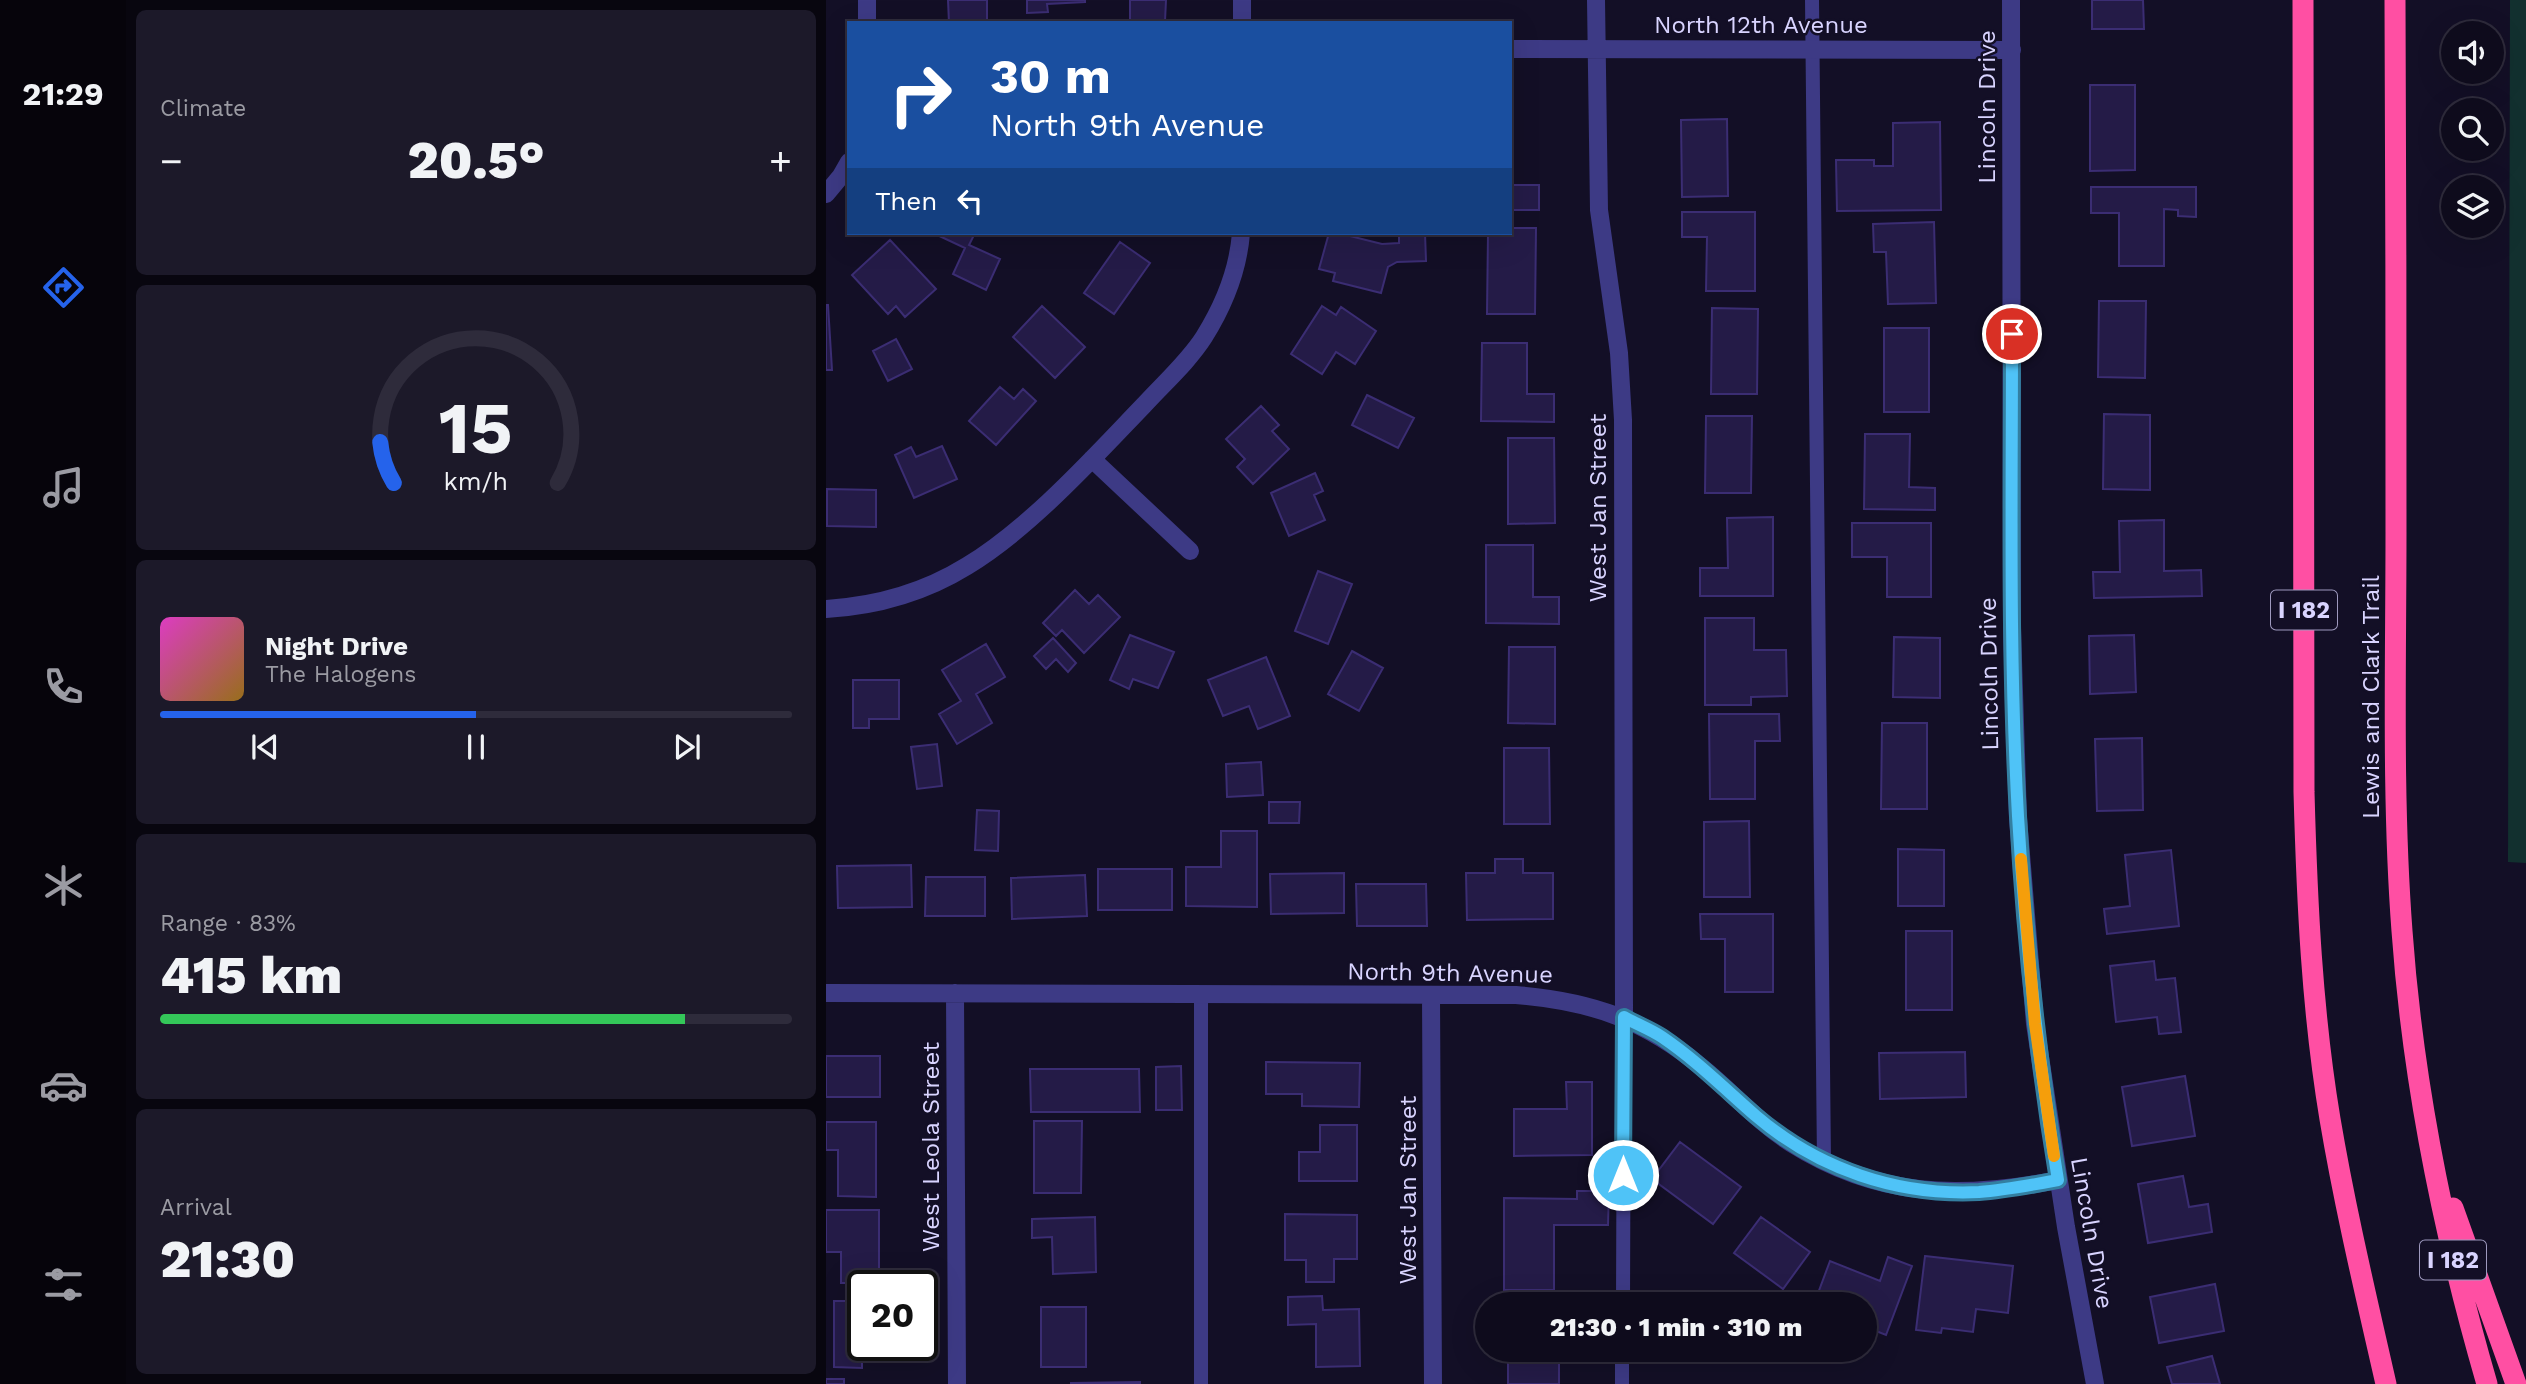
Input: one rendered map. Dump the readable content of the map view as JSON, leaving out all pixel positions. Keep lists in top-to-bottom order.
{
  "streets": {
    "highway": ["I 182", "Lewis and Clark Trail"],
    "street": [
      "North 12th Avenue",
      "Lincoln Drive",
      "West Jan Street",
      "North 9th Avenue",
      "West Leola Street"
    ]
  },
  "crossings": [
    ["North 12th Avenue", "Lincoln Drive"],
    ["North 12th Avenue", "West Jan Street"],
    ["Lincoln Drive", "North 9th Avenue"],
    ["West Jan Street", "North 9th Avenue"],
    ["North 9th Avenue", "West Leola Street"]
  ],
  "page": {
    "tabs": "21:29",
    "tile": [
      "Climate",
      ["Range · 83%", "415 km"],
      ["Arrival", "21:30"]
    ],
    "turn": ["30 m", "North 9th Avenue"],
    "heat": ["−", "20.5°", "+"],
    "then": "Then",
    "song": ["Night Drive", "The Halogens"],
    "limit": "20",
    "trip": "21:30 · 1 min · 310 m",
    "gauge": ["15", "km/h"]
  }
}
